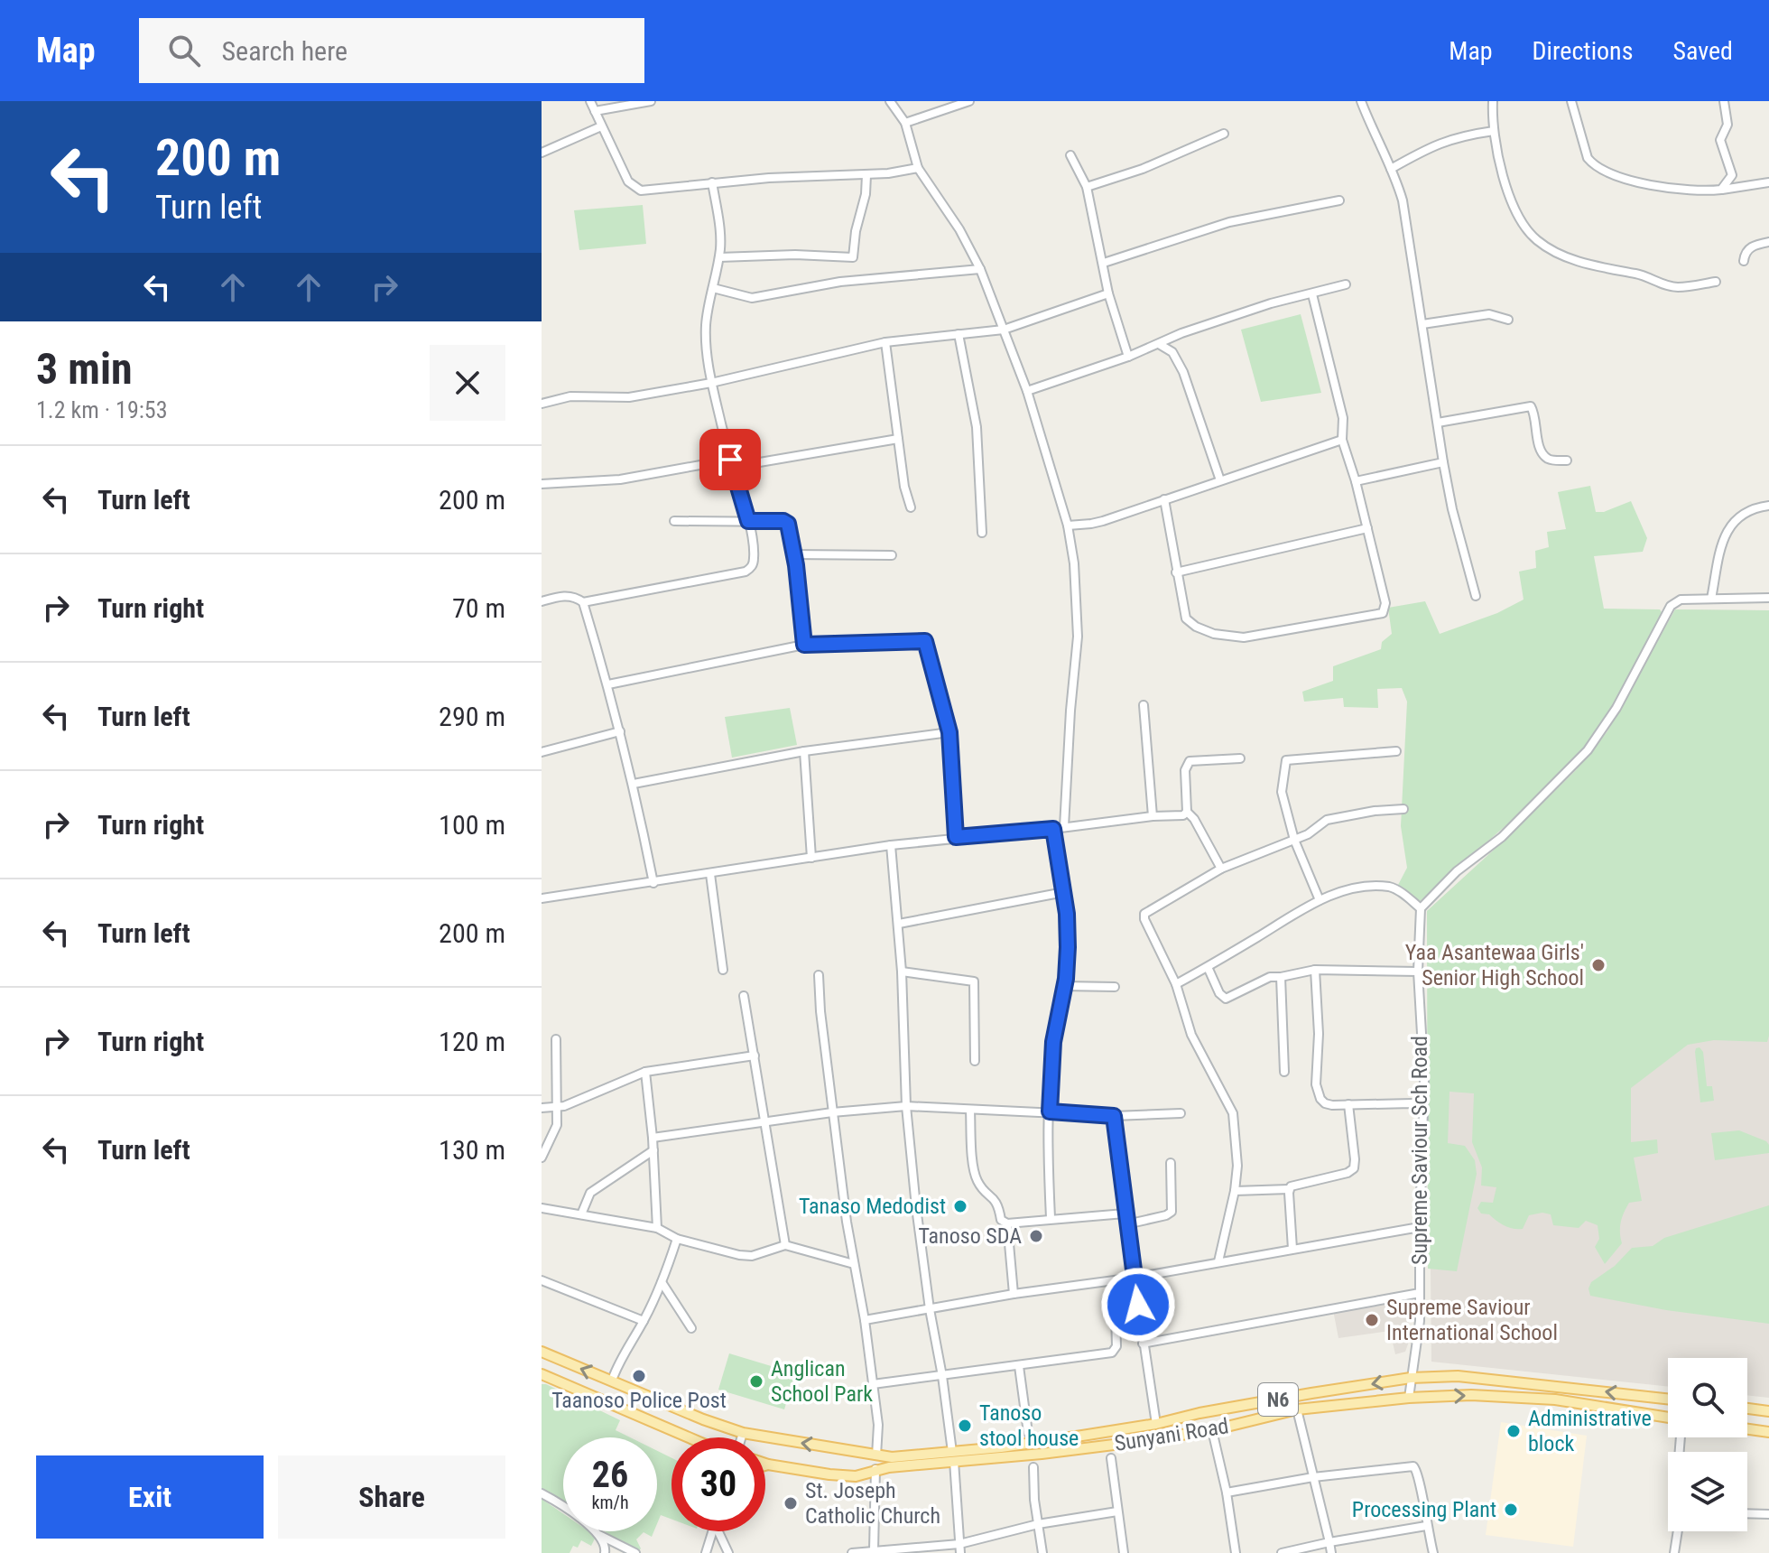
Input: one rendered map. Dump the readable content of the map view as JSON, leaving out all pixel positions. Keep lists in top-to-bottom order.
{
  "streets": {
    "main road": ["N6", "Sunyani Road"],
    "street": ["Supreme Saviour Sch Road"]
  },
  "crossings": [
    ["Supreme Saviour Sch Road", "Sunyani Road"],
    ["N6", "Sunyani Road"]
  ],
  "places": [
    "Yaa Asantewaa Girls' Senior High School",
    "Tanaso Medodist",
    "Tanoso SDA",
    "Supreme Saviour International School",
    "Taanoso Police Post",
    "Anglican School Park",
    "Tanoso stool house",
    "Administrative block",
    "St. Joseph Catholic Church",
    "Processing Plant"
  ],
  "page": {
    "header": "Map",
    "search": "Search here",
    "nav": ["Map", "Directions", "Saved"],
    "turn": ["200 m", "Turn left"],
    "heading": ["3 min", "1.2 km · 19:53"],
    "list": [
      {
        "name": "Turn left",
        "value": "200 m"
      },
      {
        "name": "Turn right",
        "value": "70 m"
      },
      {
        "name": "Turn left",
        "value": "290 m"
      },
      {
        "name": "Turn right",
        "value": "100 m"
      },
      {
        "name": "Turn left",
        "value": "200 m"
      },
      {
        "name": "Turn right",
        "value": "120 m"
      },
      {
        "name": "Turn left",
        "value": "130 m"
      }
    ],
    "speed": "26 km/h",
    "limit": "30",
    "buttons": ["Exit", "Share"]
  }
}
